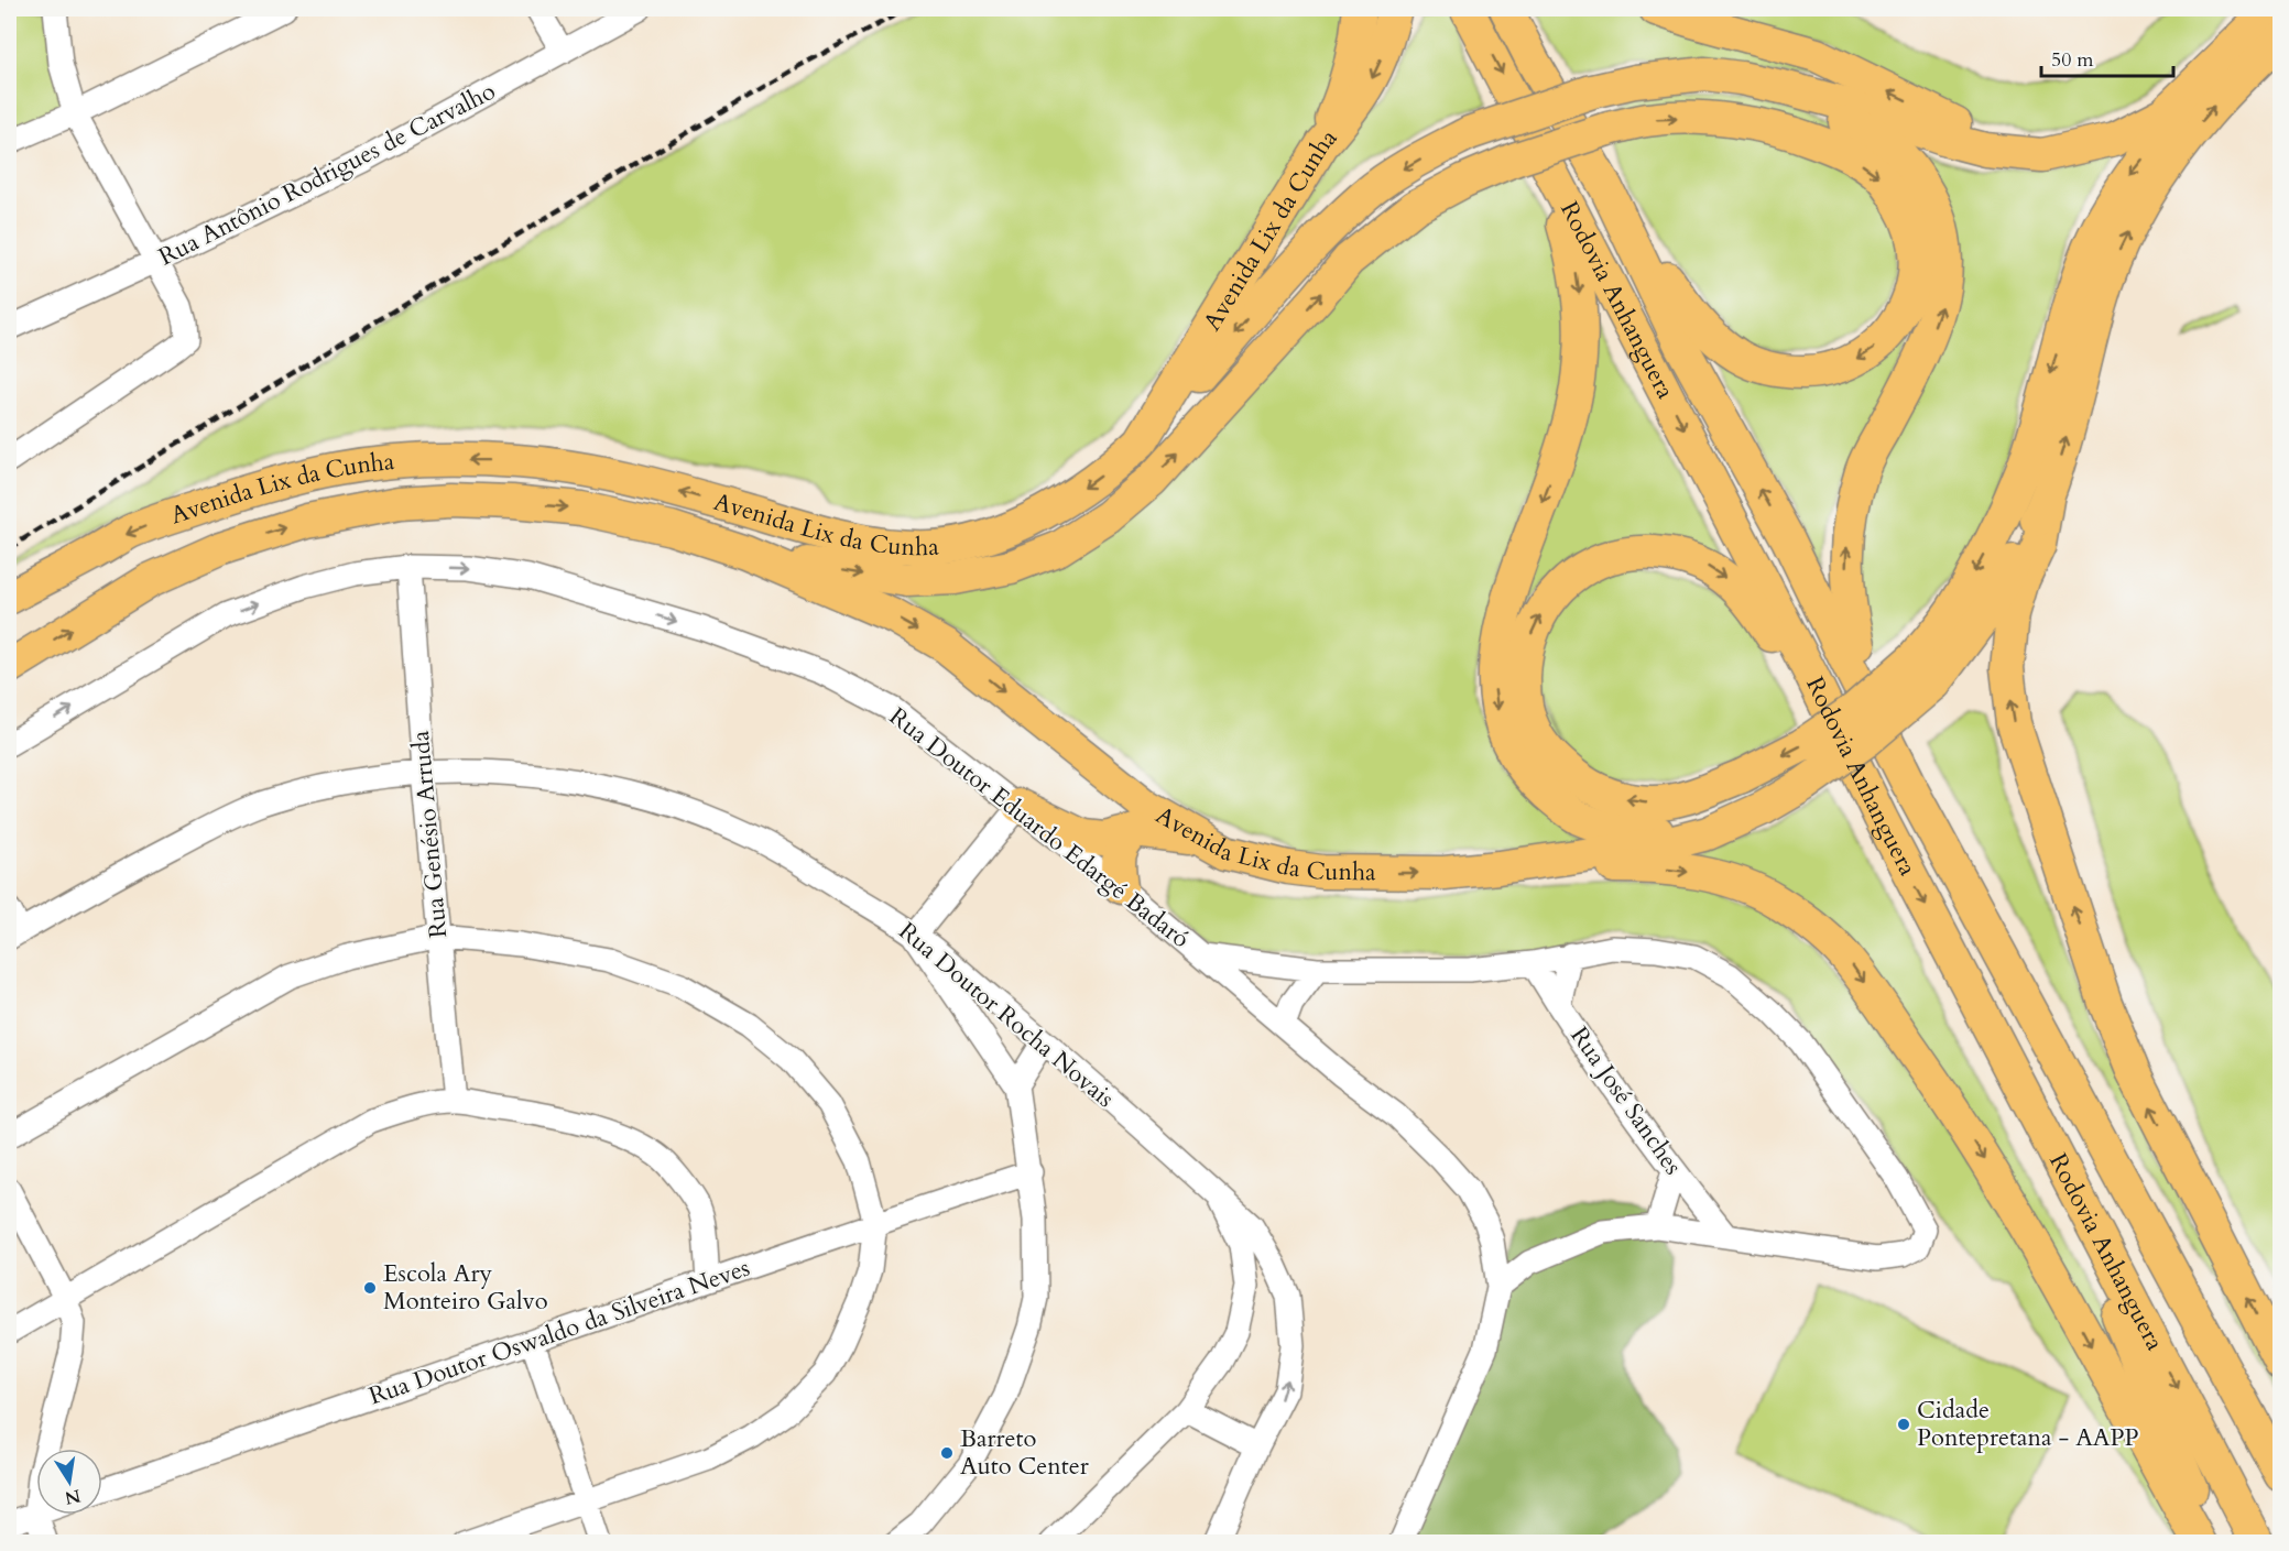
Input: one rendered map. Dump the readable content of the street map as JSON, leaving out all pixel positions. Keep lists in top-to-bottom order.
{
  "streets": {
    "highway": ["Avenida Lix da Cunha", "Rodovia Anhanguera"],
    "street": [
      "Rua Antônio Rodrigues de Carvalho",
      "Rua Doutor Eduardo Edargé Badaró",
      "Rua Genésio Arruda",
      "Rua Doutor Rocha Novais",
      "Rua José Sanches",
      "Rua Doutor Oswaldo da Silveira Neves"
    ]
  },
  "crossings": [
    ["Rua Doutor Eduardo Edargé Badaró", "Rua Genésio Arruda"],
    ["Rua Genésio Arruda", "Rua Doutor Rocha Novais"]
  ],
  "one_way": ["Rua Doutor Eduardo Edargé Badaró"],
  "places": ["Escola Ary Monteiro Galvo", "Cidade Pontepretana - AAPP", "Barreto Auto Center"],
  "scale_bar": "50 m",
  "north": "bottom"
}
